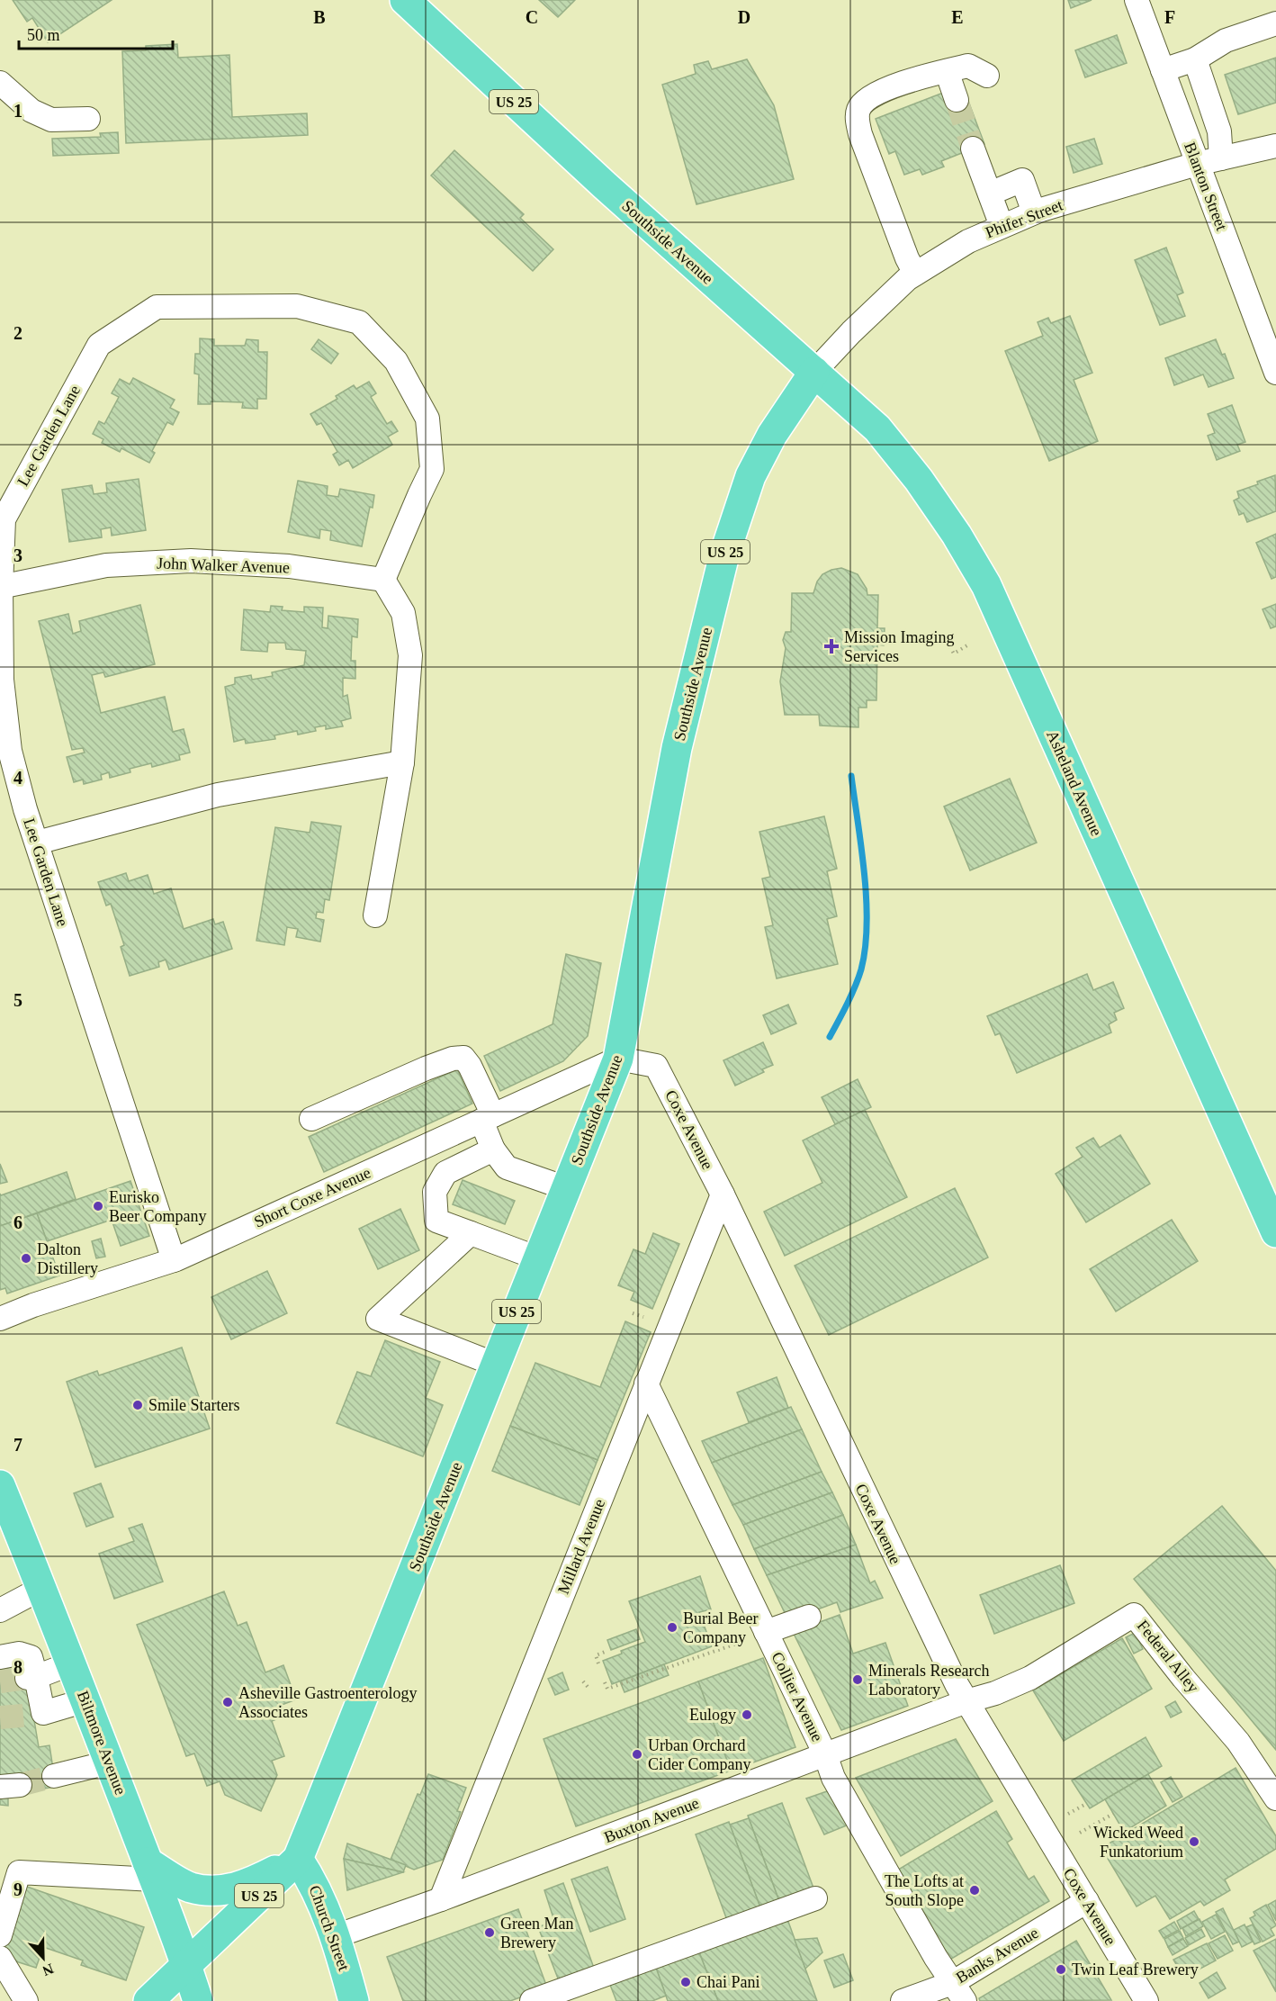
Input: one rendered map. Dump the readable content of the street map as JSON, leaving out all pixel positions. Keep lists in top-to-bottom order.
{
  "streets": {
    "main road": [
      "US 25",
      "Southside Avenue",
      "Asheland Avenue",
      "Biltmore Avenue",
      "Church Street"
    ],
    "street": [
      "Blanton Street",
      "Phifer Street",
      "Lee Garden Lane",
      "John Walker Avenue",
      "Coxe Avenue",
      "Short Coxe Avenue",
      "Millard Avenue",
      "Federal Alley",
      "Collier Avenue",
      "Buxton Avenue",
      "Banks Avenue"
    ]
  },
  "crossings": [
    ["Blanton Street", "Phifer Street"],
    ["Phifer Street", "Southside Avenue"],
    ["Phifer Street", "Asheland Avenue"],
    ["Southside Avenue", "Asheland Avenue"],
    ["Southside Avenue", "Coxe Avenue"],
    ["Southside Avenue", "Short Coxe Avenue"],
    ["Southside Avenue", "Biltmore Avenue"],
    ["Southside Avenue", "Church Street"],
    ["Lee Garden Lane", "John Walker Avenue"],
    ["Lee Garden Lane", "Short Coxe Avenue"],
    ["Coxe Avenue", "Short Coxe Avenue"],
    ["Coxe Avenue", "Millard Avenue"],
    ["Coxe Avenue", "Federal Alley"],
    ["Coxe Avenue", "Buxton Avenue"],
    ["Coxe Avenue", "Banks Avenue"],
    ["Millard Avenue", "Collier Avenue"],
    ["Millard Avenue", "Buxton Avenue"],
    ["Federal Alley", "Buxton Avenue"],
    ["Collier Avenue", "Buxton Avenue"],
    ["Collier Avenue", "Banks Avenue"],
    ["Buxton Avenue", "Church Street"]
  ],
  "places": {
    "health": ["Mission Imaging Services"],
    "other": [
      "Eurisko Beer Company",
      "Dalton Distillery",
      "Smile Starters",
      "Burial Beer Company",
      "Minerals Research Laboratory",
      "Asheville Gastroenterology Associates",
      "Eulogy",
      "Urban Orchard Cider Company",
      "Wicked Weed Funkatorium",
      "The Lofts at South Slope",
      "Green Man Brewery",
      "Twin Leaf Brewery",
      "Chai Pani"
    ]
  },
  "scale_bar": "50 m",
  "north": "bottom",
  "grid": {
    "columns": [
      "B",
      "C",
      "D",
      "E",
      "F"
    ],
    "rows": [
      "1",
      "2",
      "3",
      "4",
      "5",
      "6",
      "7",
      "8",
      "9"
    ]
  }
}
